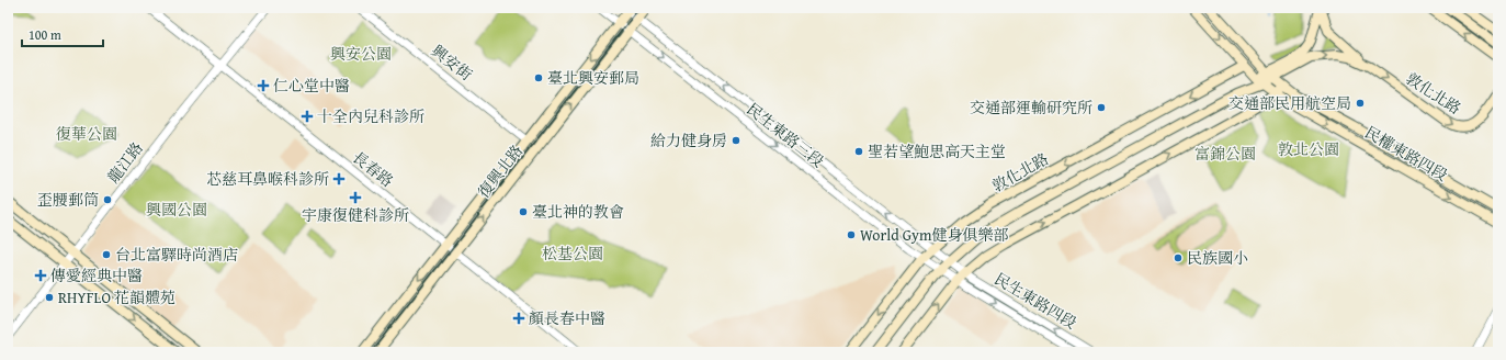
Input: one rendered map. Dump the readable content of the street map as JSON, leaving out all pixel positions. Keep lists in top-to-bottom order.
{
  "streets": {
    "main road": ["敦化北路", "民權東路四段", "復興北路"],
    "street": [
      "興安街",
      "民生東路三段",
      "龍江路",
      "長春路",
      "民生東路四段"
    ]
  },
  "crossings": [
    ["興安街", "復興北路"],
    ["敦化北路", "民生東路三段"],
    ["敦化北路", "民權東路四段"],
    ["民生東路三段", "復興北路"],
    ["民生東路三段", "民生東路四段"],
    ["龍江路", "長春路"],
    ["長春路", "復興北路"]
  ],
  "parks": [
    "興安公園",
    "復華公園",
    "敦北公園",
    "富錦公園",
    "興國公園",
    "松基公園"
  ],
  "places": {
    "other": [
      "臺北興安郵局",
      "交通部民用航空局",
      "交通部運輸研究所",
      "給力健身房",
      "聖若望鮑思高天主堂",
      "歪腰郵筒",
      "臺北神的教會",
      "World Gym健身俱樂部",
      "台北富驛時尚酒店",
      "民族國小",
      "RHYFLO 花韻體苑"
    ],
    "health": [
      "仁心堂中醫",
      "十全內兒科診所",
      "芯慈耳鼻喉科診所",
      "宇康復健科診所",
      "傳愛經典中醫",
      "顏長春中醫"
    ]
  },
  "scale_bar": "100 m"
}
